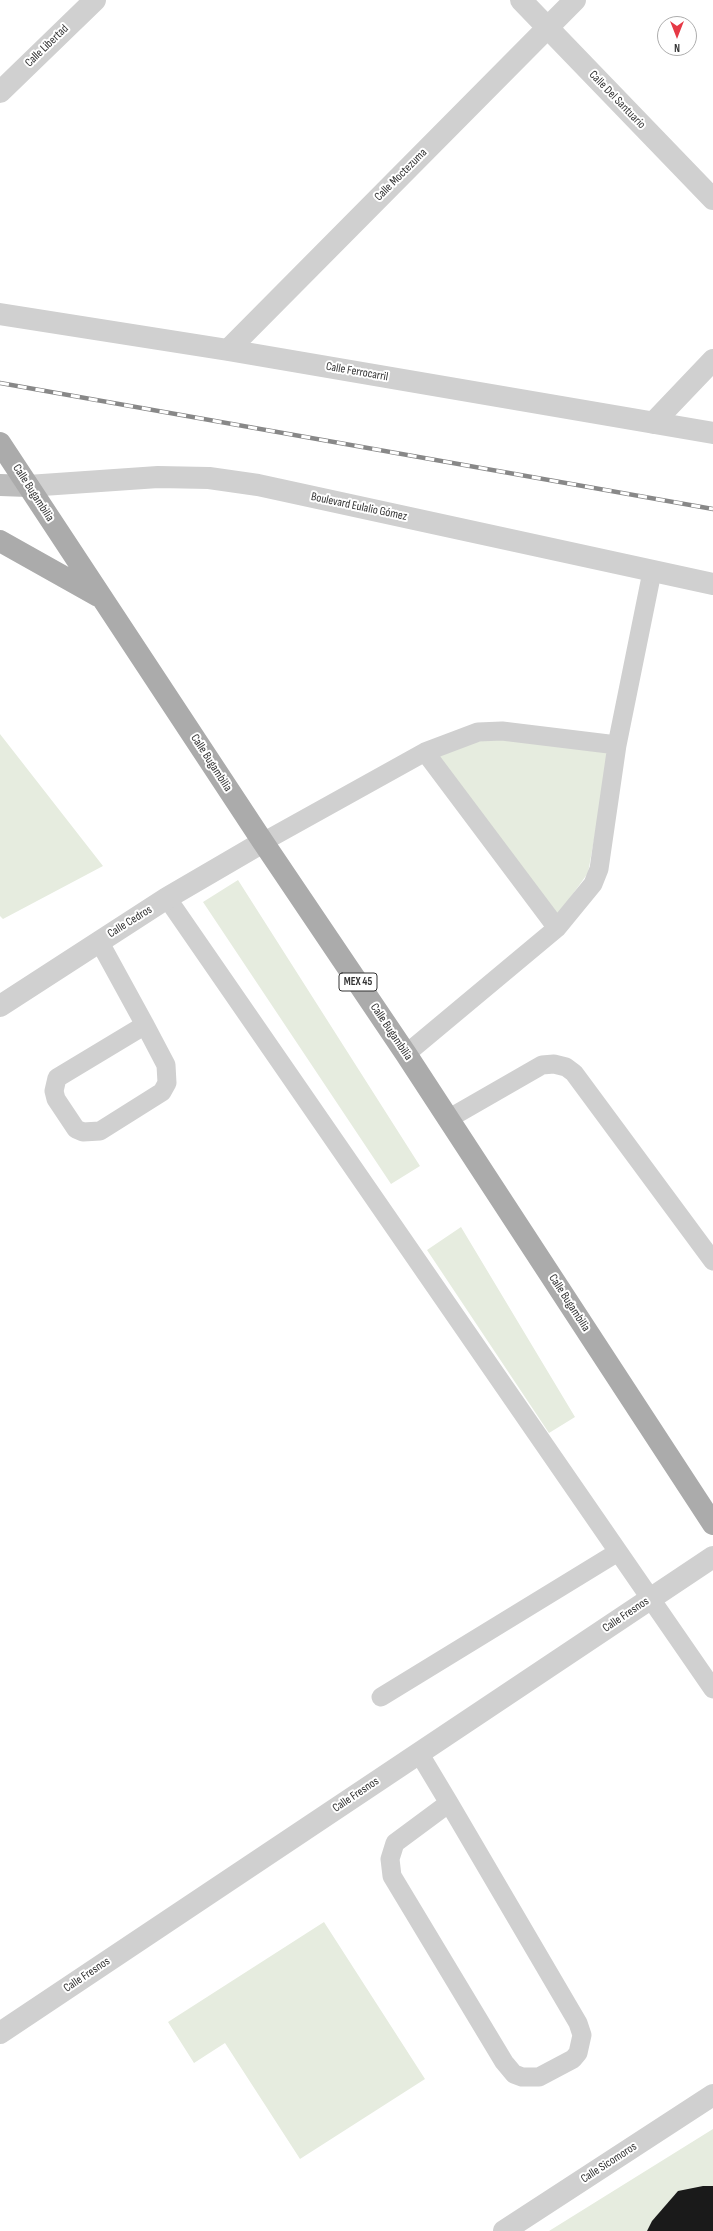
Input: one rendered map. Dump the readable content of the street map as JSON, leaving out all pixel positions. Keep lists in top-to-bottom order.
{
  "streets": {
    "main road": ["Calle Bugambilia", "Boulevard Eulalio Gómez", "MEX 45"],
    "street": [
      "Calle Libertad",
      "Calle Del Santuario",
      "Calle Moctezuma",
      "Calle Ferrocarril",
      "Calle Cedros",
      "Calle Fresnos",
      "Calle Sicomoros"
    ]
  },
  "crossings": [
    ["Calle Del Santuario", "Calle Moctezuma"],
    ["Calle Moctezuma", "Calle Ferrocarril"],
    ["Calle Bugambilia", "Boulevard Eulalio Gómez"],
    ["Calle Bugambilia", "Calle Cedros"]
  ],
  "north": "bottom"
}
